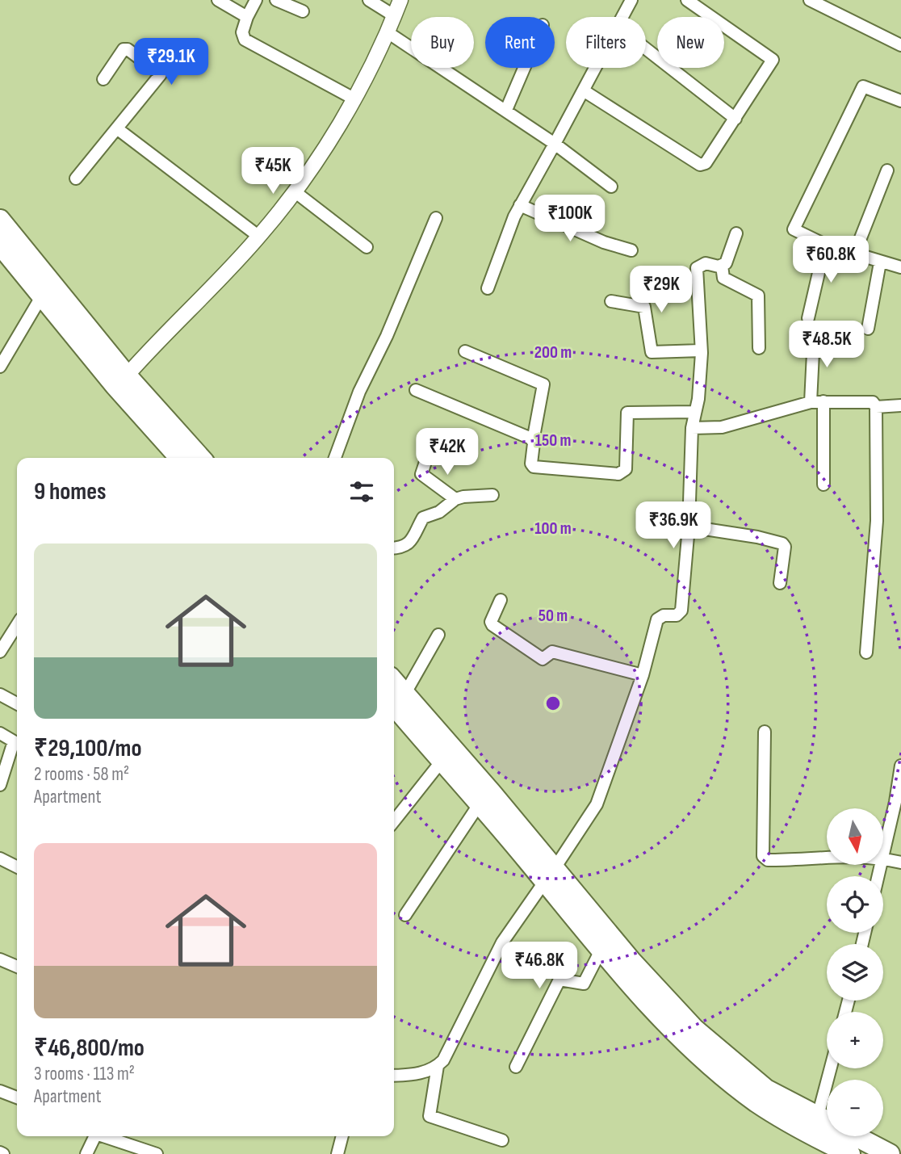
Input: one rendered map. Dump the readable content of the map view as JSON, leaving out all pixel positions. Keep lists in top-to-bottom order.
{
  "north": "bottom",
  "page": {
    "chip": [
      "Buy",
      "Rent",
      "Filters",
      "New"
    ],
    "price": [
      "₹29.1K",
      "₹45K",
      "₹100K",
      "₹60.8K",
      "₹29K",
      "₹48.5K",
      "₹42K",
      "₹36.9K",
      "₹46.8K"
    ],
    "heading": "9 homes",
    "list": [
      {
        "name": "₹29,100/mo",
        "note": "2 rooms · 58 m² · Apartment"
      },
      {
        "name": "₹46,800/mo",
        "note": "3 rooms · 113 m² · Apartment"
      }
    ],
    "map_buttons": ["+", "−"]
  },
  "rings": [
    "200 m",
    "150 m",
    "100 m",
    "50 m"
  ]
}
